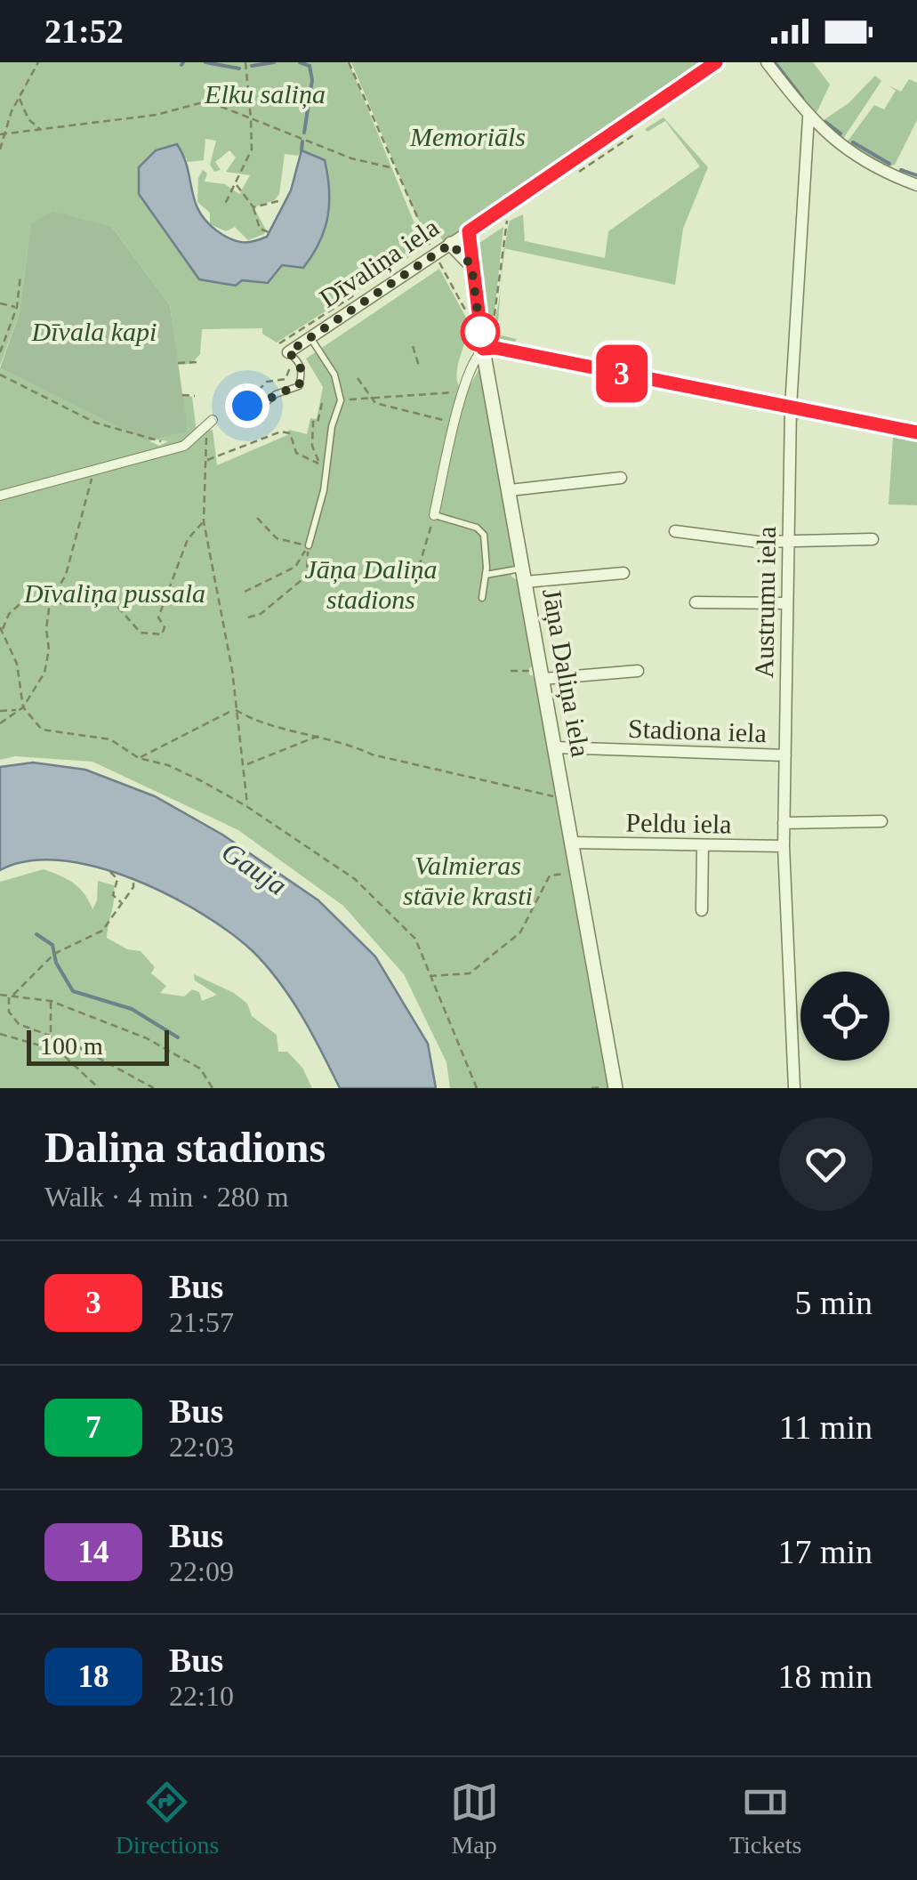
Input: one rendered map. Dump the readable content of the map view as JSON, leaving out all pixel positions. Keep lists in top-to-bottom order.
{
  "streets": {
    "street": [
      "Dīvaliņa iela",
      "Austrumu iela",
      "Jāņa Daliņa iela",
      "Stadiona iela",
      "Peldu iela"
    ]
  },
  "crossings": [
    ["Dīvaliņa iela", "Jāņa Daliņa iela"],
    ["Austrumu iela", "Stadiona iela"],
    ["Austrumu iela", "Peldu iela"],
    ["Jāņa Daliņa iela", "Stadiona iela"],
    ["Jāņa Daliņa iela", "Peldu iela"]
  ],
  "water": ["Gauja"],
  "parks": [
    "Elku saliņa",
    "Memoriāls",
    "Dīvala kapi",
    "Jāņa Daliņa stadions",
    "Dīvaliņa pussala",
    "Valmieras stāvie krasti"
  ],
  "lines": ["bus line 3"],
  "scale_bar": "100 m",
  "page": {
    "status": "21:52",
    "on_map": "3",
    "scale": "100 m",
    "heading": ["Daliņa stadions", "Walk · 4 min · 280 m"],
    "list": [
      {
        "mark": "3",
        "name": "Bus",
        "note": "21:57",
        "value": "5 min"
      },
      {
        "mark": "7",
        "name": "Bus",
        "note": "22:03",
        "value": "11 min"
      },
      {
        "mark": "14",
        "name": "Bus",
        "note": "22:09",
        "value": "17 min"
      },
      {
        "mark": "18",
        "name": "Bus",
        "note": "22:10",
        "value": "18 min"
      }
    ],
    "tabs": ["Directions", "Map", "Tickets"]
  }
}
